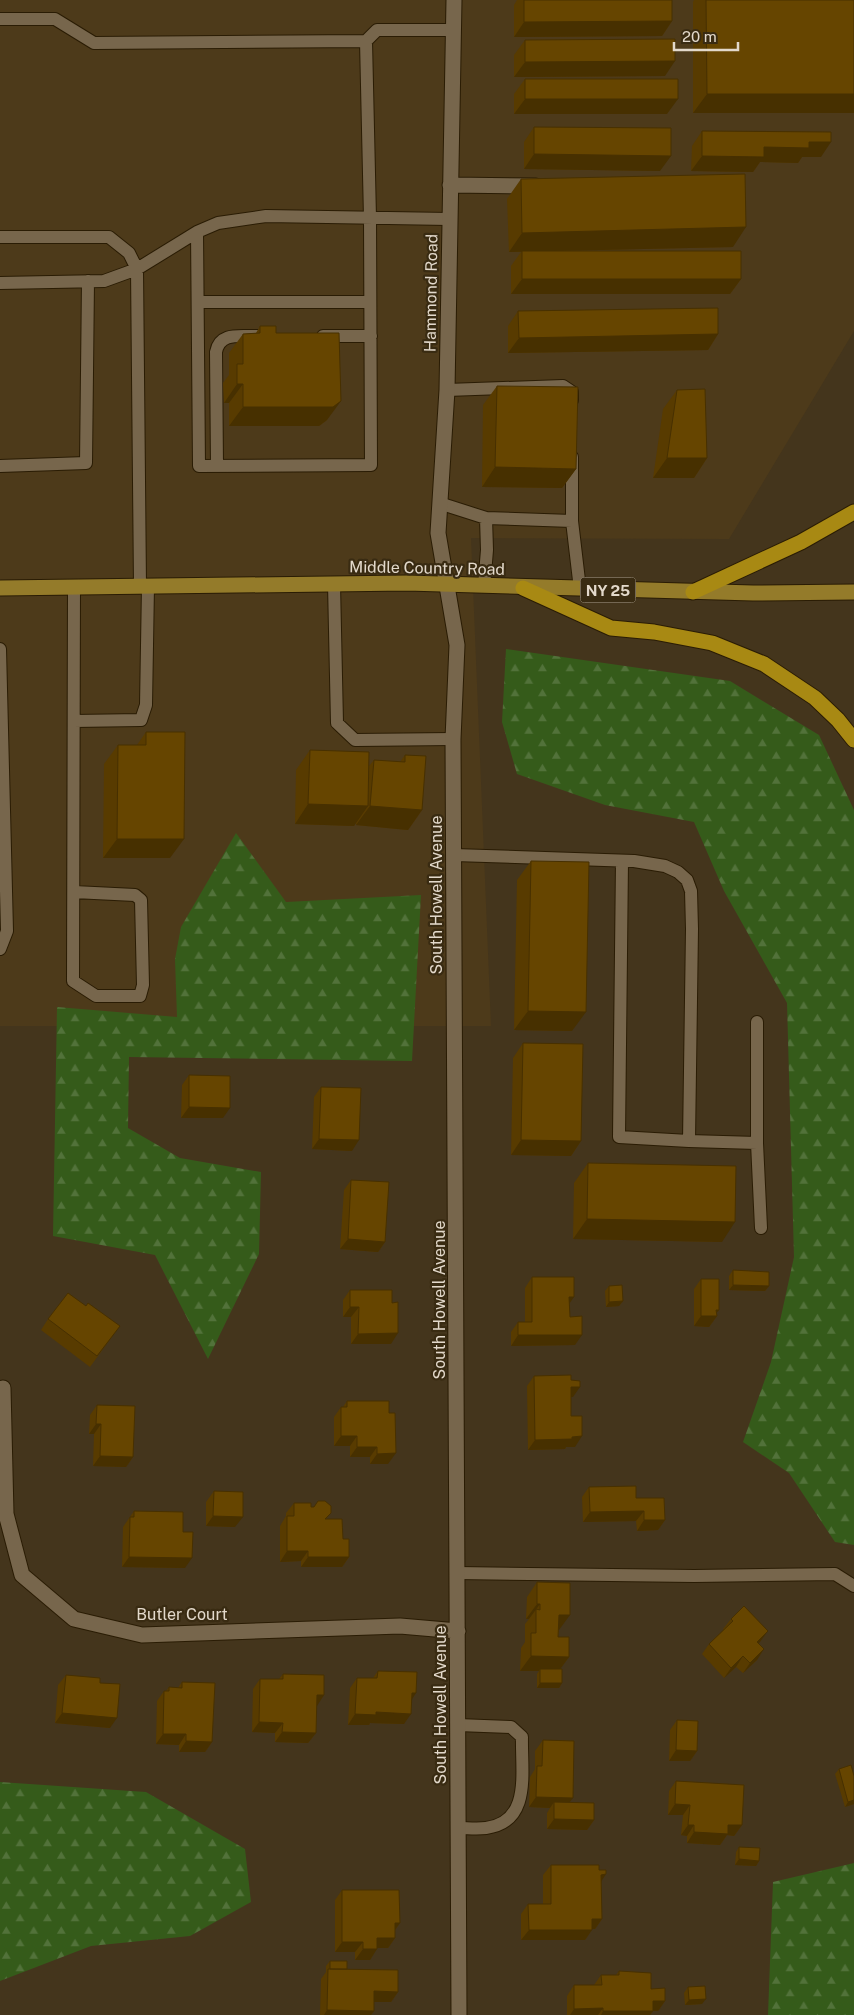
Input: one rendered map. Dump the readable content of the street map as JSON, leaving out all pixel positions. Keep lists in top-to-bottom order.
{
  "streets": {
    "main road": ["Middle Country Road", "NY 25"],
    "street": ["Hammond Road", "South Howell Avenue", "Butler Court"]
  },
  "crossings": [
    ["Hammond Road", "Middle Country Road"],
    ["Hammond Road", "South Howell Avenue"],
    ["Middle Country Road", "South Howell Avenue"],
    ["South Howell Avenue", "Butler Court"]
  ],
  "scale_bar": "20 m"
}
